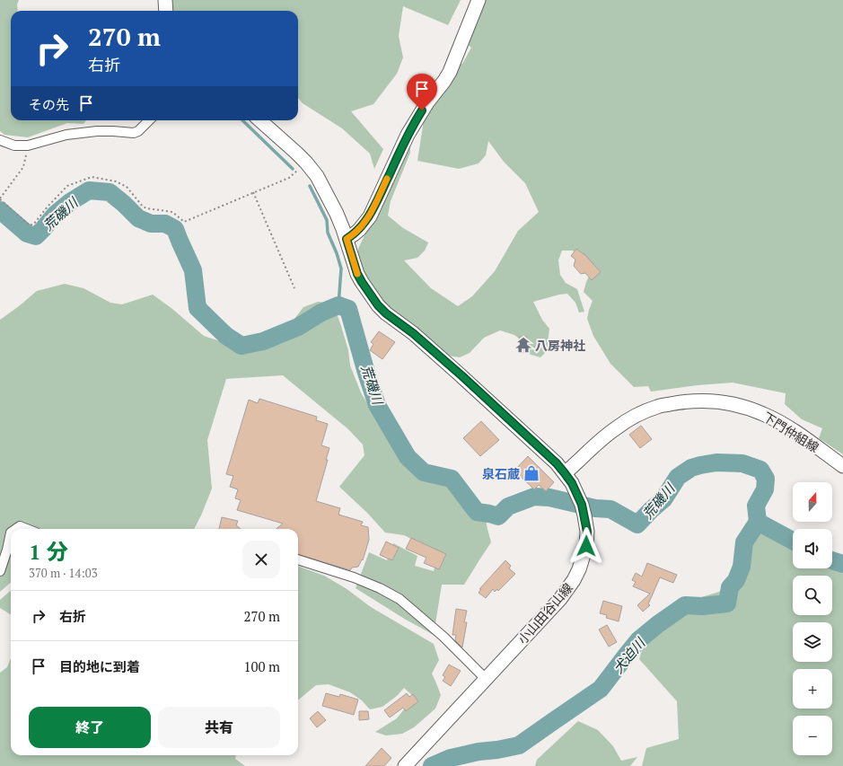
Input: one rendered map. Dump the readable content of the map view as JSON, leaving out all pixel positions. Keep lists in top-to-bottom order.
{
  "streets": {
    "main road": ["下門仲組線", "小山田谷山線"]
  },
  "crossings": [
    ["下門仲組線", "小山田谷山線"]
  ],
  "water": ["荒磯川", "犬迫川"],
  "places": {
    "temple": ["八房神社"],
    "shop": ["泉石蔵"]
  },
  "north": "top",
  "page": {
    "turn": ["270 m", "右折"],
    "then": "その先",
    "map_buttons": ["+", "−"],
    "heading": ["1 分", "370 m · 14:03"],
    "list": [
      {
        "name": "右折",
        "value": "270 m"
      },
      {
        "name": "目的地に到着",
        "value": "100 m"
      }
    ],
    "buttons": ["終了", "共有"]
  }
}
